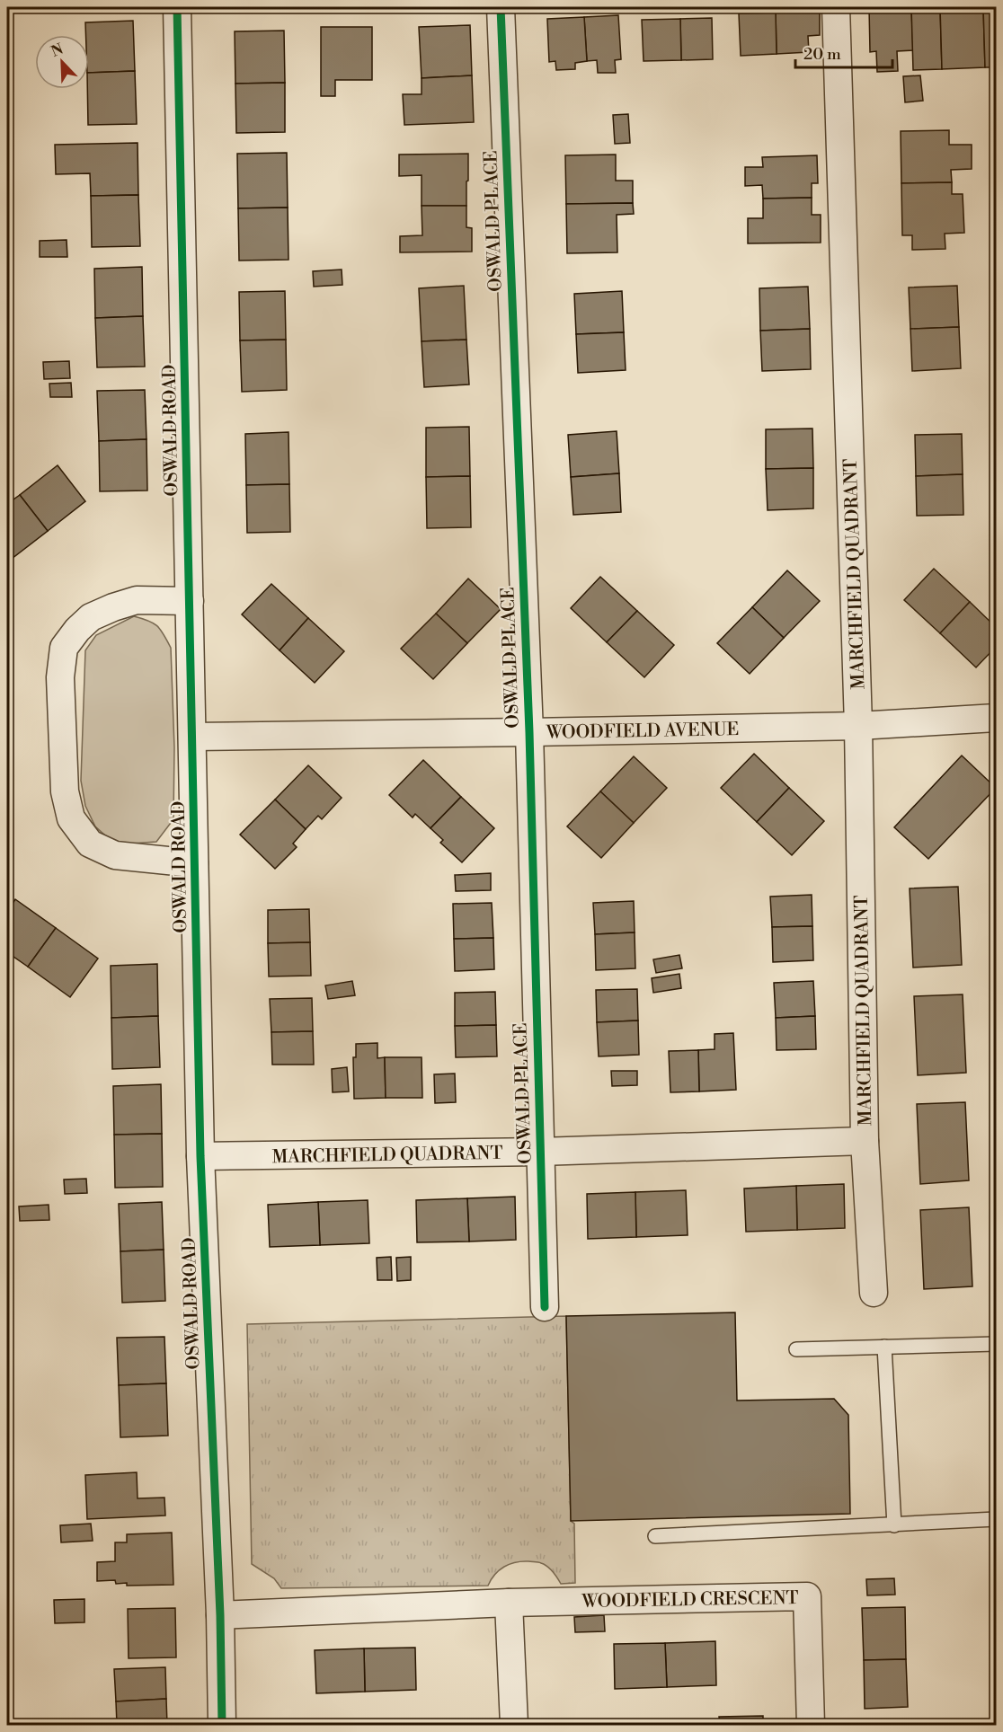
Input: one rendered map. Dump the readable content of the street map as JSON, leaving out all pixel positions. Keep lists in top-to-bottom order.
{
  "streets": {
    "street": [
      "OSWALD PLACE",
      "OSWALD ROAD",
      "MARCHFIELD QUADRANT",
      "WOODFIELD AVENUE",
      "WOODFIELD CRESCENT"
    ]
  },
  "crossings": [
    ["OSWALD PLACE", "MARCHFIELD QUADRANT"],
    ["OSWALD PLACE", "WOODFIELD AVENUE"],
    ["OSWALD ROAD", "MARCHFIELD QUADRANT"],
    ["OSWALD ROAD", "WOODFIELD AVENUE"],
    ["OSWALD ROAD", "WOODFIELD CRESCENT"],
    ["MARCHFIELD QUADRANT", "WOODFIELD AVENUE"]
  ],
  "scale_bar": "20 m",
  "north": "top left"
}
